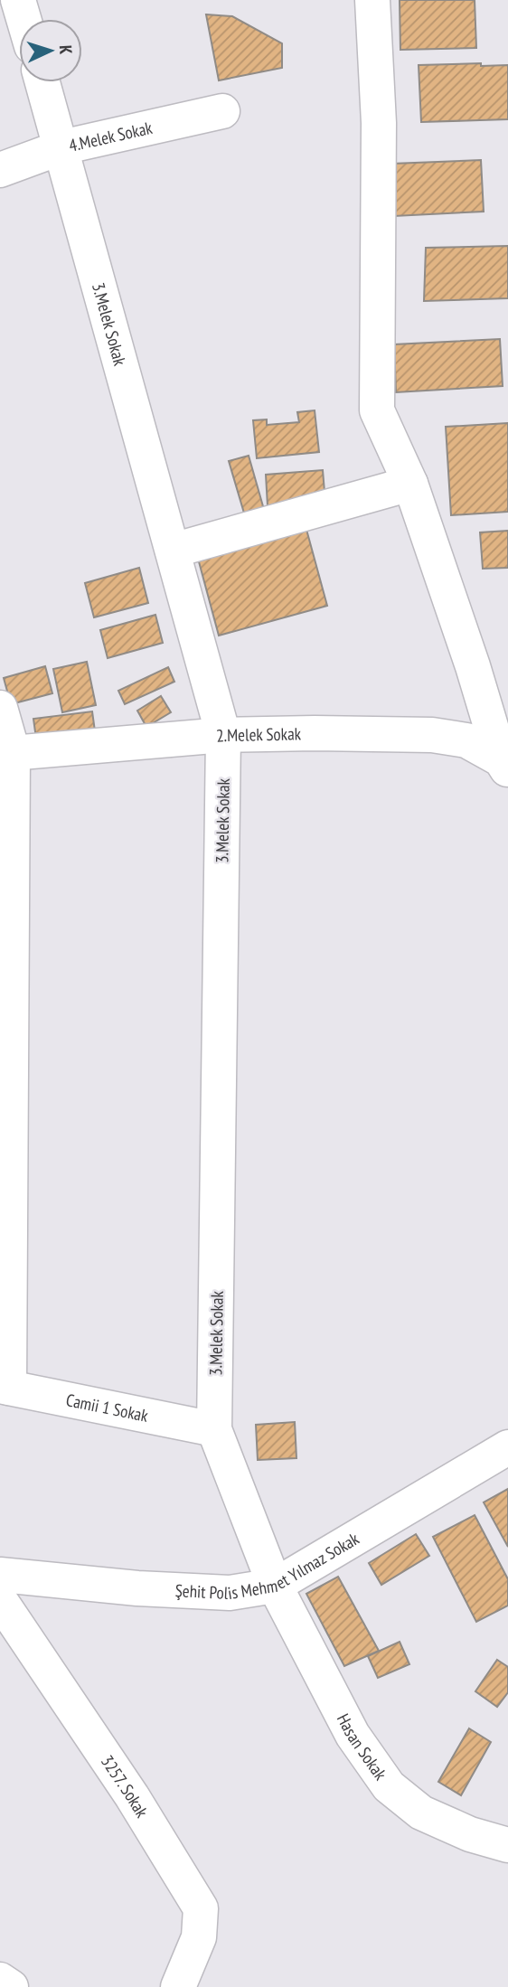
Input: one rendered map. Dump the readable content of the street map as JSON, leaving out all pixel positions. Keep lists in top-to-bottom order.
{
  "streets": {
    "street": [
      "4.Melek Sokak",
      "3.Melek Sokak",
      "2.Melek Sokak",
      "Camii 1 Sokak",
      "Şehit Polis Mehmet Yılmaz Sokak",
      "Hasan Sokak",
      "3257. Sokak"
    ]
  },
  "crossings": [
    ["4.Melek Sokak", "3.Melek Sokak"],
    ["3.Melek Sokak", "2.Melek Sokak"],
    ["3.Melek Sokak", "Camii 1 Sokak"],
    ["3.Melek Sokak", "Şehit Polis Mehmet Yılmaz Sokak"],
    ["3.Melek Sokak", "Hasan Sokak"],
    ["Şehit Polis Mehmet Yılmaz Sokak", "Hasan Sokak"]
  ],
  "north": "right"
}
